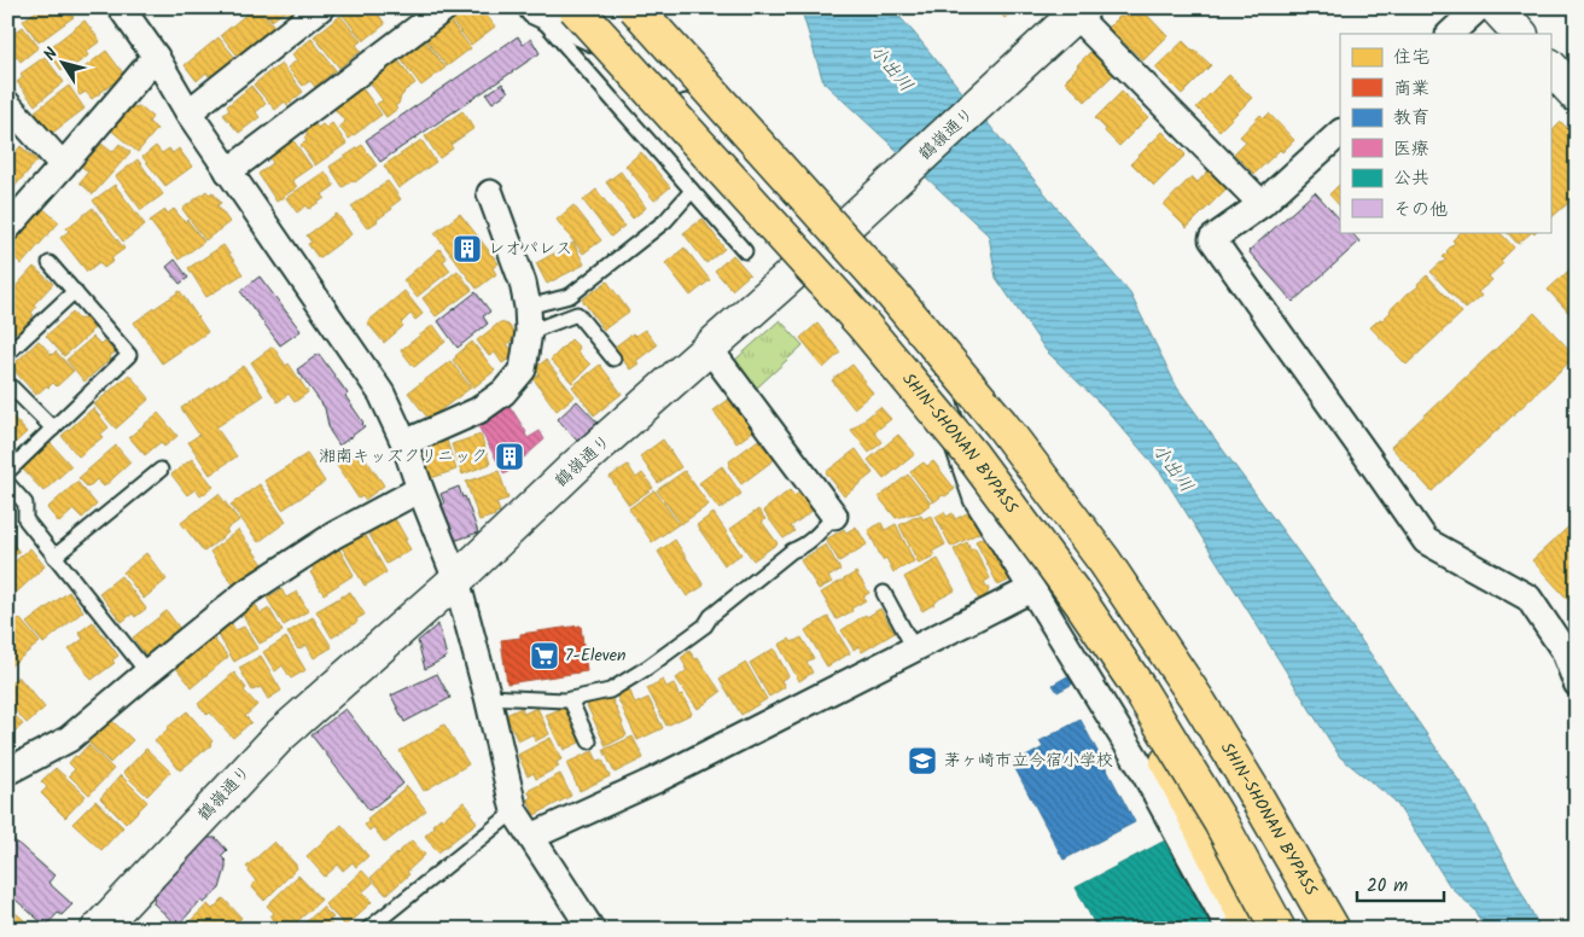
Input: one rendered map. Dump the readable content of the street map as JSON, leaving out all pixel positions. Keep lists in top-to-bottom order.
{
  "streets": {
    "highway": ["SHIN-SHONAN BYPASS"],
    "street": ["鶴嶺通り"]
  },
  "water": ["小出川"],
  "places": {
    "building": ["レオパレス", "湘南キッズクリニック"],
    "supermarket": ["7-Eleven"],
    "school or university": ["茅ヶ崎市立今宿小学校"]
  },
  "legend": [
    "住宅",
    "商業",
    "教育",
    "医療",
    "公共",
    "その他"
  ],
  "scale_bar": "20 m",
  "north": "top left"
}
